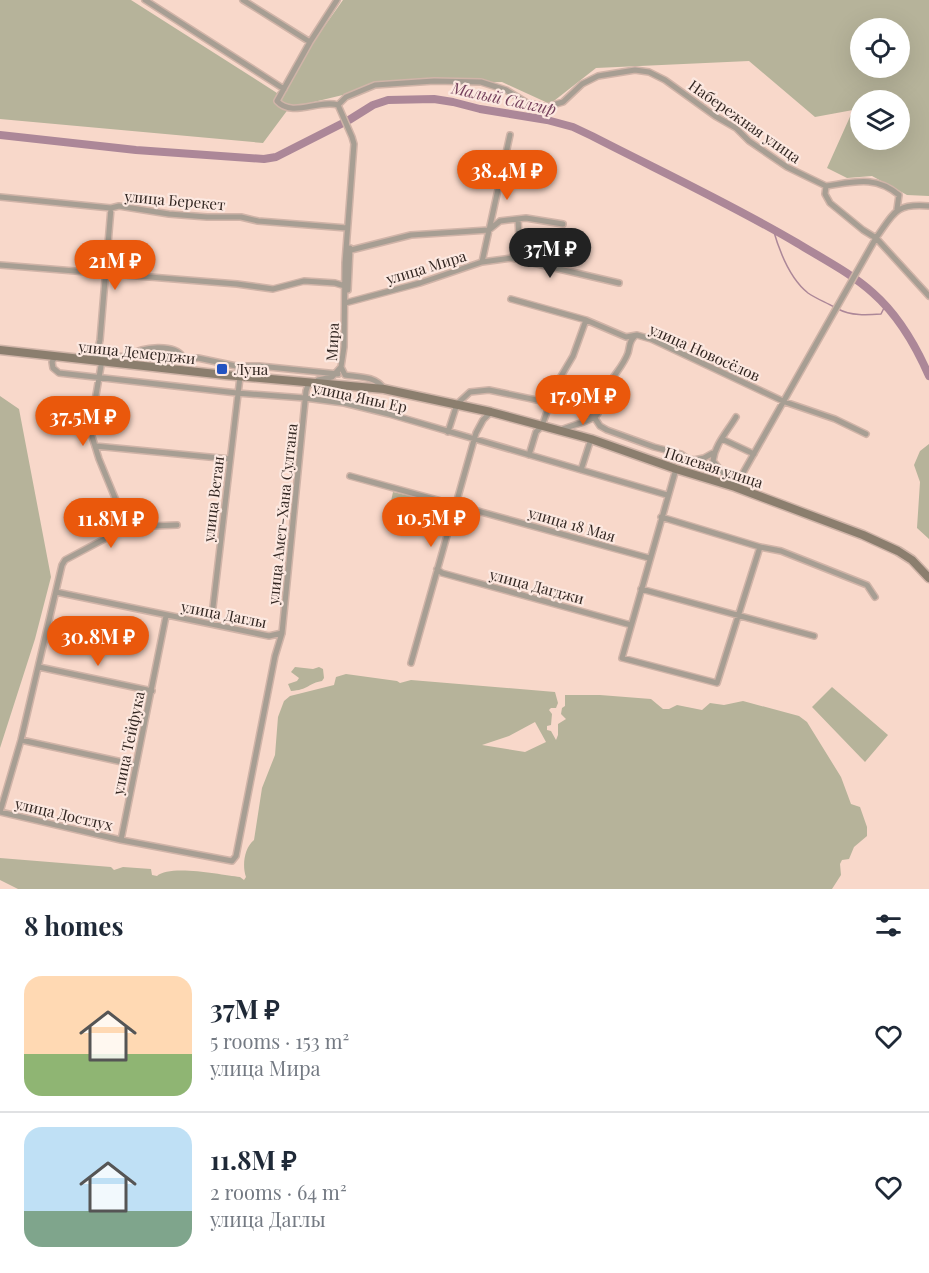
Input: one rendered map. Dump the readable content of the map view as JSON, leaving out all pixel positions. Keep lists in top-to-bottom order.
{
  "streets": {
    "main road": ["улица Демерджи", "Полевая улица"],
    "street": [
      "Набережная улица",
      "улица Берекет",
      "улица Мира",
      "Мира",
      "улица Новосёлов",
      "улица Яны Ер",
      "улица Ветан",
      "улица Амет-Хана Султана",
      "улица 18 Мая",
      "улица Дагджи",
      "улица Даглы",
      "улица Тейфука",
      "улица Достлух"
    ]
  },
  "crossings": [
    ["улица Мира", "Мира"],
    ["Мира", "Полевая улица"],
    ["улица Демерджи", "улица Яны Ер"],
    ["улица Демерджи", "Полевая улица"],
    ["улица Демерджи", "улица Ветан"],
    ["улица Демерджи", "улица Амет-Хана Султана"],
    ["улица Яны Ер", "улица Ветан"],
    ["улица Яны Ер", "улица Амет-Хана Султана"],
    ["улица Ветан", "улица Даглы"],
    ["улица Амет-Хана Султана", "улица Даглы"],
    ["улица Амет-Хана Султана", "улица Тейфука"],
    ["улица Амет-Хана Султана", "улица Достлух"],
    ["улица Даглы", "улица Тейфука"],
    ["улица Тейфука", "улица Достлух"]
  ],
  "water": ["Малый Салгир"],
  "places": {
    "transit": ["Луна"]
  },
  "page": {
    "price": [
      "38.4M ₽",
      "37M ₽",
      "21M ₽",
      "17.9M ₽",
      "37.5M ₽",
      "10.5M ₽",
      "11.8M ₽",
      "30.8M ₽"
    ],
    "heading": "8 homes",
    "list": [
      {
        "name": "37M ₽",
        "note": "5 rooms · 153 m² · улица Мира"
      },
      {
        "name": "11.8M ₽",
        "note": "2 rooms · 64 m² · улица Даглы"
      }
    ]
  }
}
